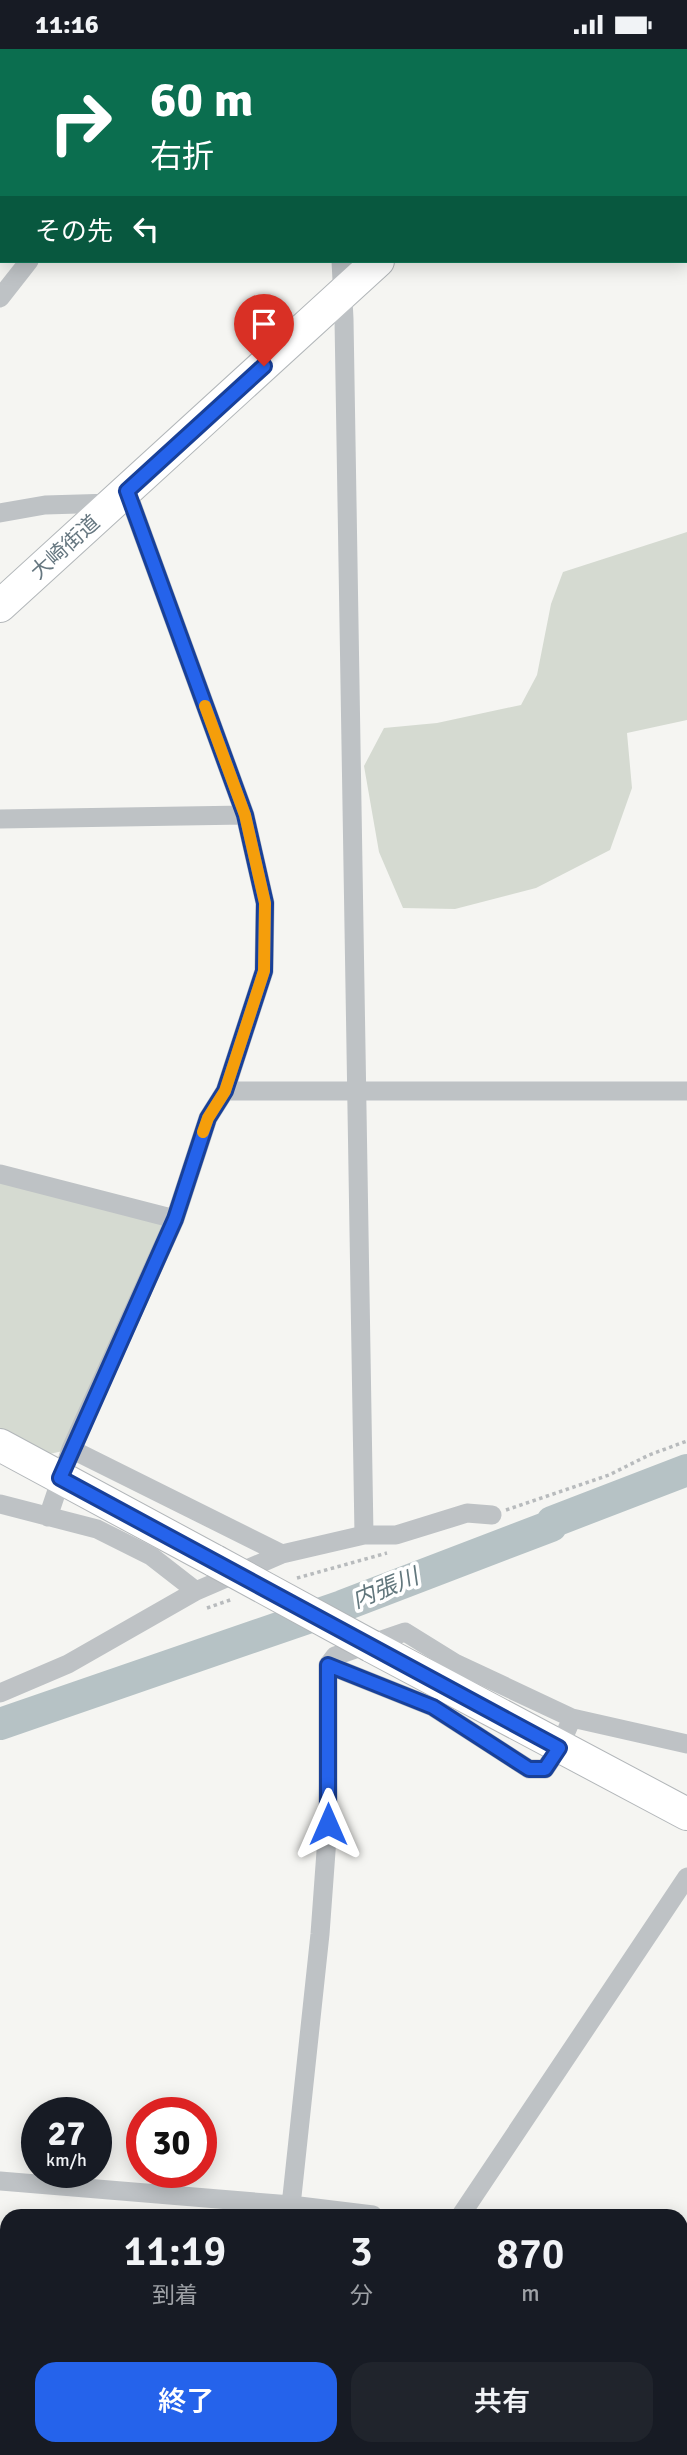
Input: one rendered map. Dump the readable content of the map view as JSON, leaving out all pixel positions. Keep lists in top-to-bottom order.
{
  "streets": {
    "main road": ["大崎街道"]
  },
  "water": ["内張川"],
  "page": {
    "status": "11:16",
    "turn": ["60 m", "右折"],
    "then": "その先",
    "speed": "27 km/h",
    "limit": "30",
    "eta": [
      "11:19",
      "到着",
      "3",
      "分",
      "870",
      "m"
    ],
    "buttons": ["終了", "共有"]
  }
}
